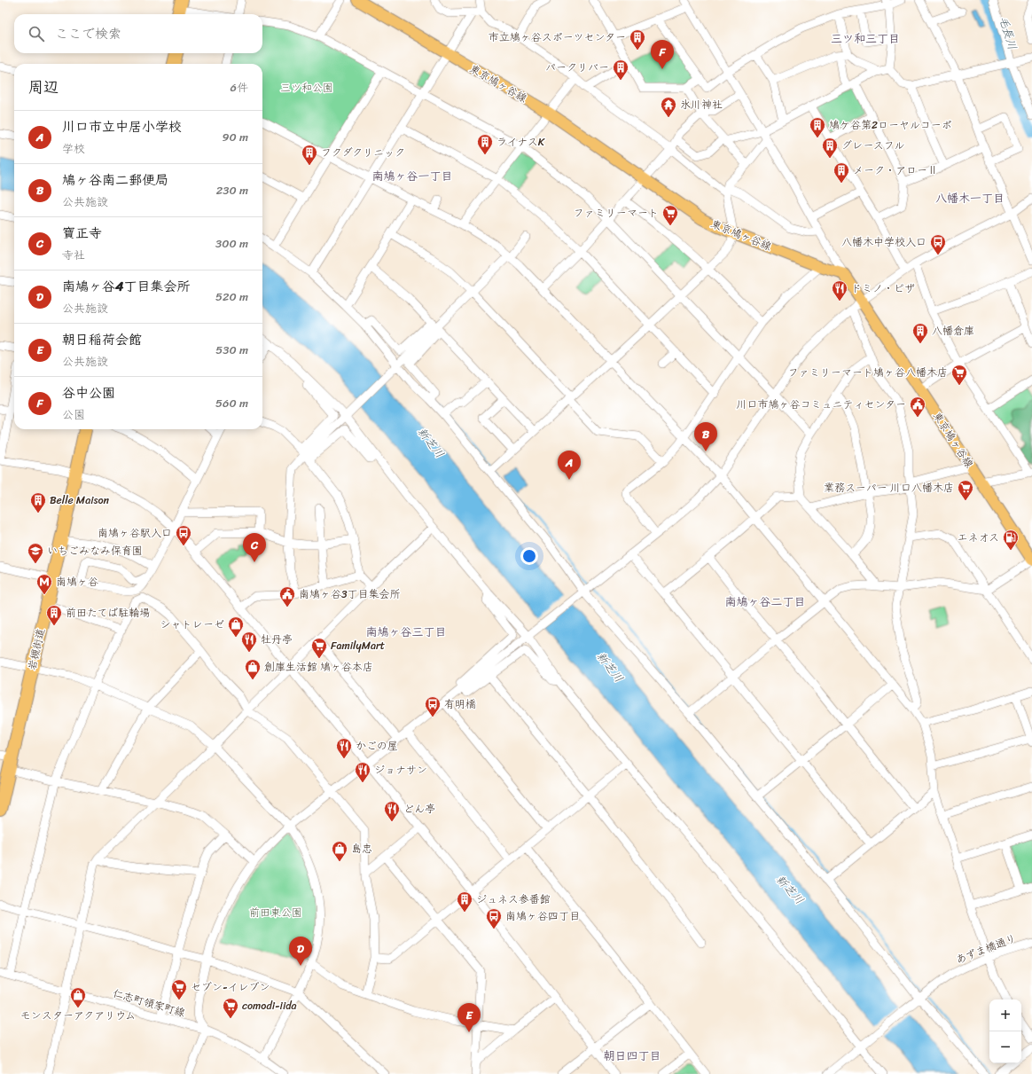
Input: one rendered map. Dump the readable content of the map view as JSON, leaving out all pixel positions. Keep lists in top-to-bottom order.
{
  "streets": {
    "highway": ["岩槻街道"],
    "main road": ["東京鳩ヶ谷線"],
    "street": ["あずま橋通り", "仁志町領家町線"]
  },
  "districts": [
    "三ツ和三丁目",
    "南鳩ヶ谷一丁目",
    "八幡木一丁目",
    "南鳩ヶ谷二丁目",
    "南鳩ヶ谷三丁目",
    "朝日四丁目"
  ],
  "water": ["毛長川", "新芝川"],
  "parks": ["三ツ和公園", "前田東公園"],
  "places": {
    "building": [
      "市立鳩ヶ谷スポーツセンター",
      "パークリバー",
      "鳩ケ谷第2ローヤルコーポ",
      "ライナスK",
      "グレースフル",
      "フクダクリニック",
      "メーク・アローⅡ",
      "八幡倉庫",
      "Belle Maison",
      "前田たてば駐輪場",
      "ジュネス参番館"
    ],
    "temple": ["氷川神社"],
    "supermarket": [
      "ファミリーマート",
      "ファミリーマート鳩ヶ谷八幡木店",
      "業務スーパー 川口八幡木店",
      "FamilyMart",
      "セブン-イレブン",
      "comodi-iida"
    ],
    "bus stop": [
      "八幡木中学校入口",
      "南鳩ヶ谷駅入口",
      "有明橋",
      "南鳩ヶ谷四丁目"
    ],
    "restaurant": [
      "ドミノ・ピザ",
      "牡丹亭",
      "かごの屋",
      "ジョナサン",
      "どん亭"
    ],
    "public building": ["川口市鳩ヶ谷コミュニティセンター", "南鳩ヶ谷3丁目集会所"],
    "fuel station": ["エネオス"],
    "school or university": ["いちごみなみ保育園"],
    "metro station": ["南鳩ヶ谷"],
    "shop": [
      "シャトレーゼ",
      "創庫生活館 鳩ヶ谷本店",
      "島忠",
      "モンスターアクアリウム"
    ]
  },
  "page": {
    "search": "ここで検索",
    "pins": [
      "F",
      "B",
      "A",
      "C",
      "D",
      "E"
    ],
    "heading": ["周辺", "6件"],
    "list": [
      {
        "mark": "A",
        "name": "川口市立中居小学校",
        "note": "学校",
        "value": "90 m"
      },
      {
        "mark": "B",
        "name": "鳩ヶ谷南二郵便局",
        "note": "公共施設",
        "value": "230 m"
      },
      {
        "mark": "C",
        "name": "寶正寺",
        "note": "寺社",
        "value": "300 m"
      },
      {
        "mark": "D",
        "name": "南鳩ヶ谷4丁目集会所",
        "note": "公共施設",
        "value": "520 m"
      },
      {
        "mark": "E",
        "name": "朝日稲荷会館",
        "note": "公共施設",
        "value": "530 m"
      },
      {
        "mark": "F",
        "name": "谷中公園",
        "note": "公園",
        "value": "560 m"
      }
    ],
    "map_buttons": ["+", "−"]
  }
}
